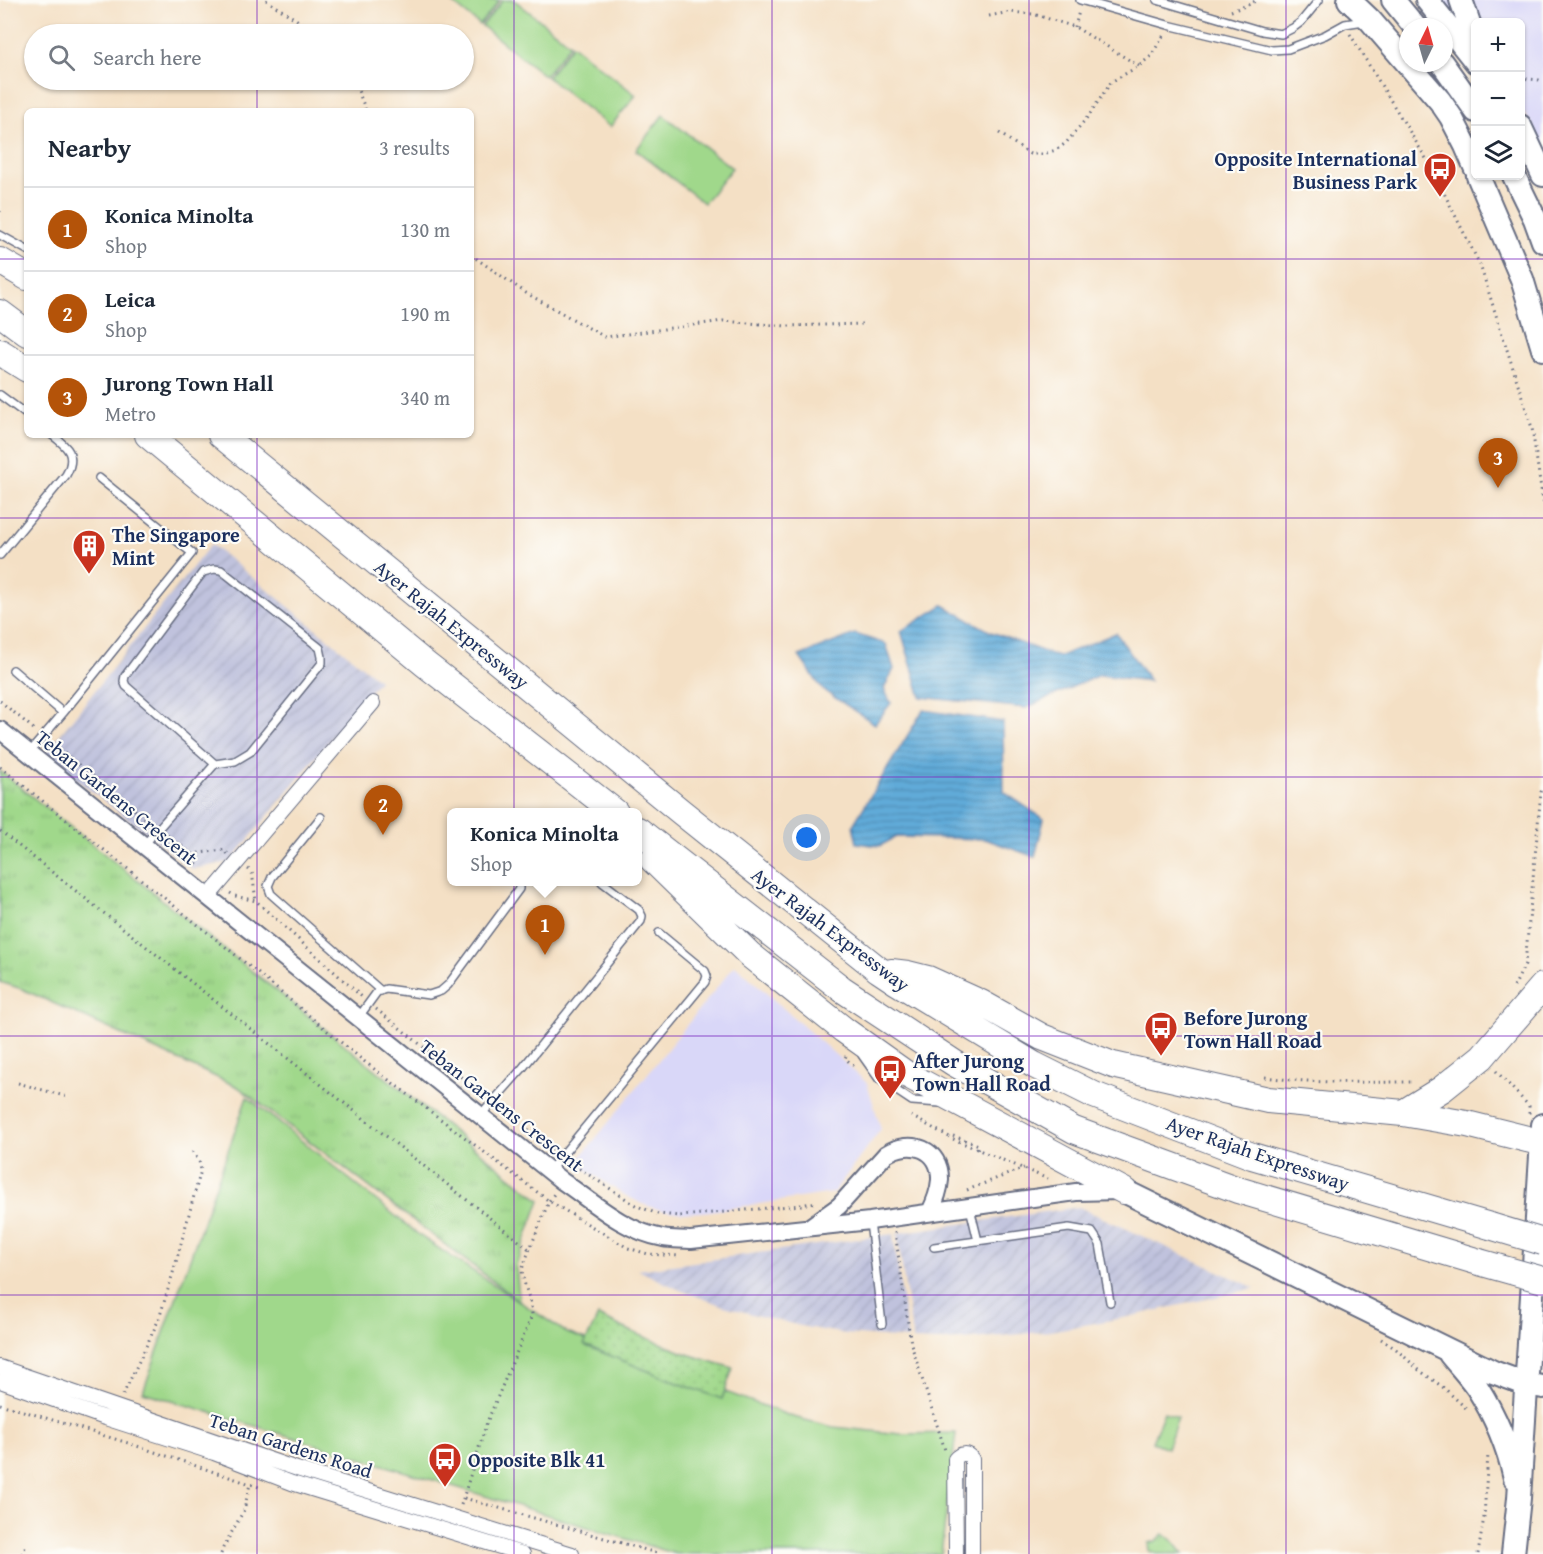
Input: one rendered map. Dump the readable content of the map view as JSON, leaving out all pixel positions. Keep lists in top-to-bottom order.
{
  "streets": {
    "highway": ["Ayer Rajah Expressway"],
    "street": ["Teban Gardens Crescent", "Teban Gardens Road"]
  },
  "places": {
    "bus stop": [
      "Opposite International Business Park",
      "Before Jurong Town Hall Road",
      "After Jurong Town Hall Road",
      "Opposite Blk 41"
    ],
    "building": ["The Singapore Mint"]
  },
  "north": "top",
  "page": {
    "map_buttons": ["+", "−"],
    "search": "Search here",
    "heading": ["Nearby", "3 results"],
    "list": [
      {
        "mark": "1",
        "name": "Konica Minolta",
        "note": "Shop",
        "value": "130 m"
      },
      {
        "mark": "2",
        "name": "Leica",
        "note": "Shop",
        "value": "190 m"
      },
      {
        "mark": "3",
        "name": "Jurong Town Hall",
        "note": "Metro",
        "value": "340 m"
      }
    ],
    "pins": ["3", "2", "1"],
    "popup": ["Konica Minolta", "Shop"]
  }
}
